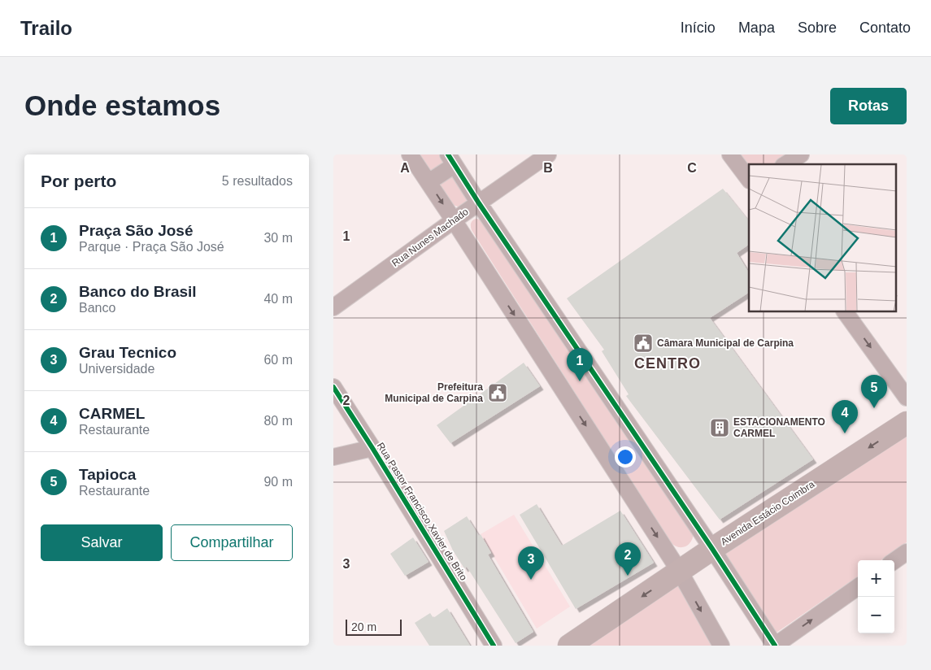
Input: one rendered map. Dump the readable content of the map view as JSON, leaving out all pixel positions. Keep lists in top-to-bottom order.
{
  "streets": {
    "main road": ["Avenida Estácio Coimbra"],
    "street": ["Rua Nunes Machado", "Rua Pastor Francisco Xavier de Brito"]
  },
  "one_way": ["Avenida Estácio Coimbra"],
  "districts": ["CENTRO"],
  "places": {
    "public building": ["Câmara Municipal de Carpina", "Prefeitura Municipal de Carpina"],
    "building": ["ESTACIONAMENTO CARMEL"]
  },
  "scale_bar": "20 m",
  "page": {
    "header": "Trailo",
    "nav": [
      "Início",
      "Mapa",
      "Sobre",
      "Contato"
    ],
    "buttons": [
      "Rotas",
      ["Salvar", "Compartilhar"]
    ],
    "title": "Onde estamos",
    "heading": ["Por perto", "5 resultados"],
    "list": [
      {
        "mark": "1",
        "name": "Praça São José",
        "note": "Parque · Praça São José",
        "value": "30 m"
      },
      {
        "mark": "2",
        "name": "Banco do Brasil",
        "note": "Banco",
        "value": "40 m"
      },
      {
        "mark": "3",
        "name": "Grau Tecnico",
        "note": "Universidade",
        "value": "60 m"
      },
      {
        "mark": "4",
        "name": "CARMEL",
        "note": "Restaurante",
        "value": "80 m"
      },
      {
        "mark": "5",
        "name": "Tapioca",
        "note": "Restaurante",
        "value": "90 m"
      }
    ],
    "pins": [
      "1",
      "5",
      "4",
      "2",
      "3"
    ],
    "map_buttons": ["+", "−"],
    "scale": "20 m"
  },
  "grid": {
    "columns": ["A", "B", "C"],
    "rows": ["1", "2", "3"]
  }
}
